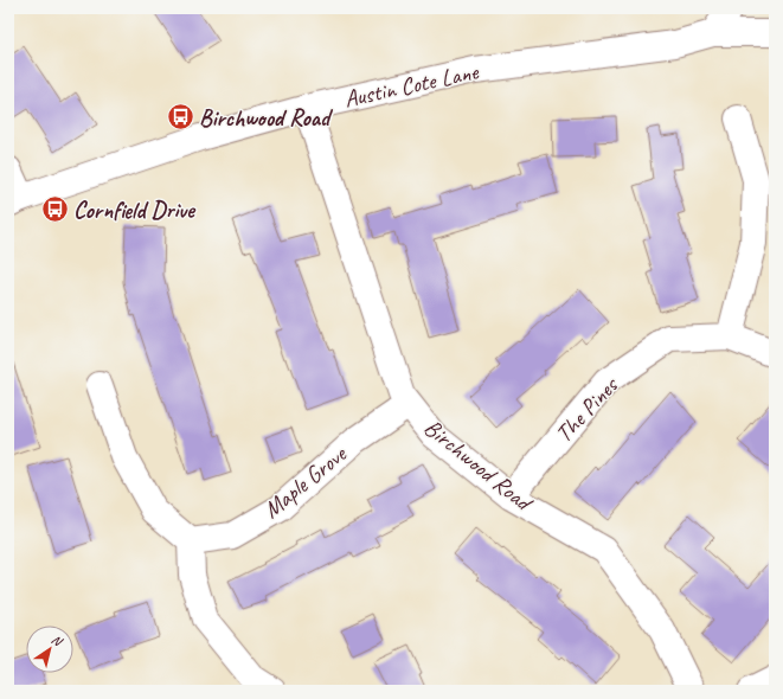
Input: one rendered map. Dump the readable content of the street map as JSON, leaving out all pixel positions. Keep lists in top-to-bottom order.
{
  "streets": {
    "street": [
      "Austin Cote Lane",
      "The Pines",
      "Birchwood Road",
      "Maple Grove"
    ]
  },
  "crossings": [
    ["Austin Cote Lane", "Birchwood Road"],
    ["The Pines", "Birchwood Road"],
    ["Birchwood Road", "Maple Grove"]
  ],
  "places": {
    "bus stop": ["Birchwood Road", "Cornfield Drive"]
  },
  "north": "top right"
}
